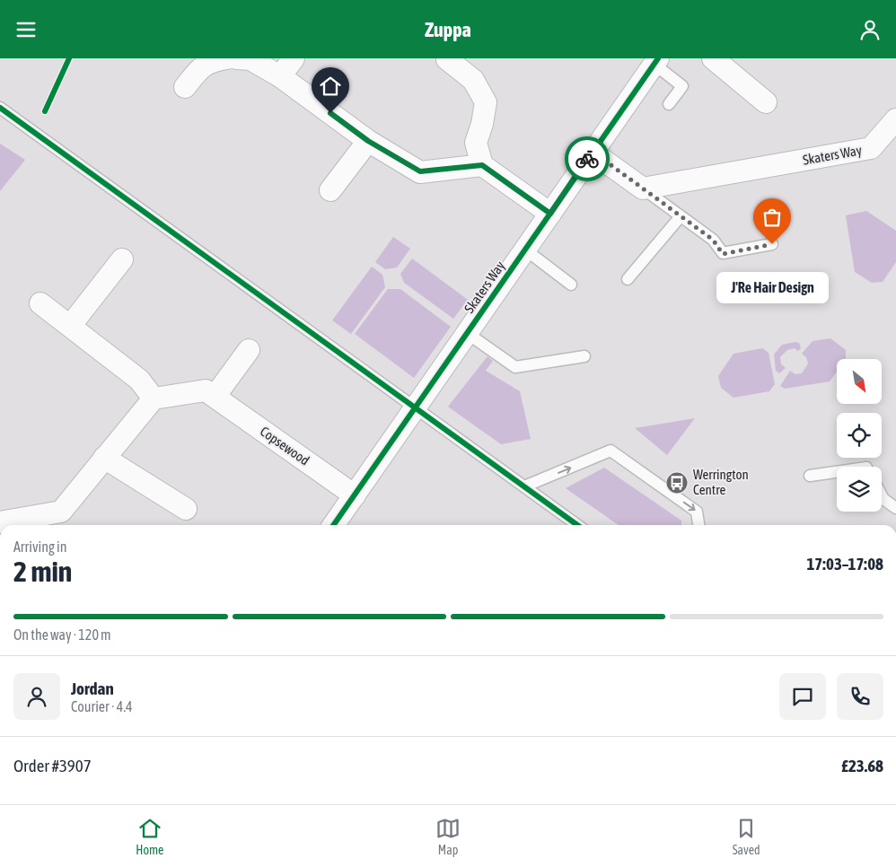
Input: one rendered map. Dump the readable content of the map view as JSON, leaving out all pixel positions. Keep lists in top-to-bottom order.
{
  "streets": {
    "street": ["Skaters Way", "Copsewood"]
  },
  "crossings": [
    ["Skaters Way", "Copsewood"]
  ],
  "places": {
    "other": ["J'Re Hair Design"],
    "bus stop": ["Werrington Centre"]
  },
  "north": "bottom right",
  "page": {
    "header": "Zuppa",
    "bubble": "J'Re Hair Design",
    "heading": ["2 min", "Arriving in", "17:03–17:08"],
    "panel": [
      "Jordan",
      "Courier · 4.4",
      "Order #3907",
      "£23.68"
    ],
    "bar": "On the way · 120 m",
    "tabs": ["Home", "Map", "Saved"]
  }
}
